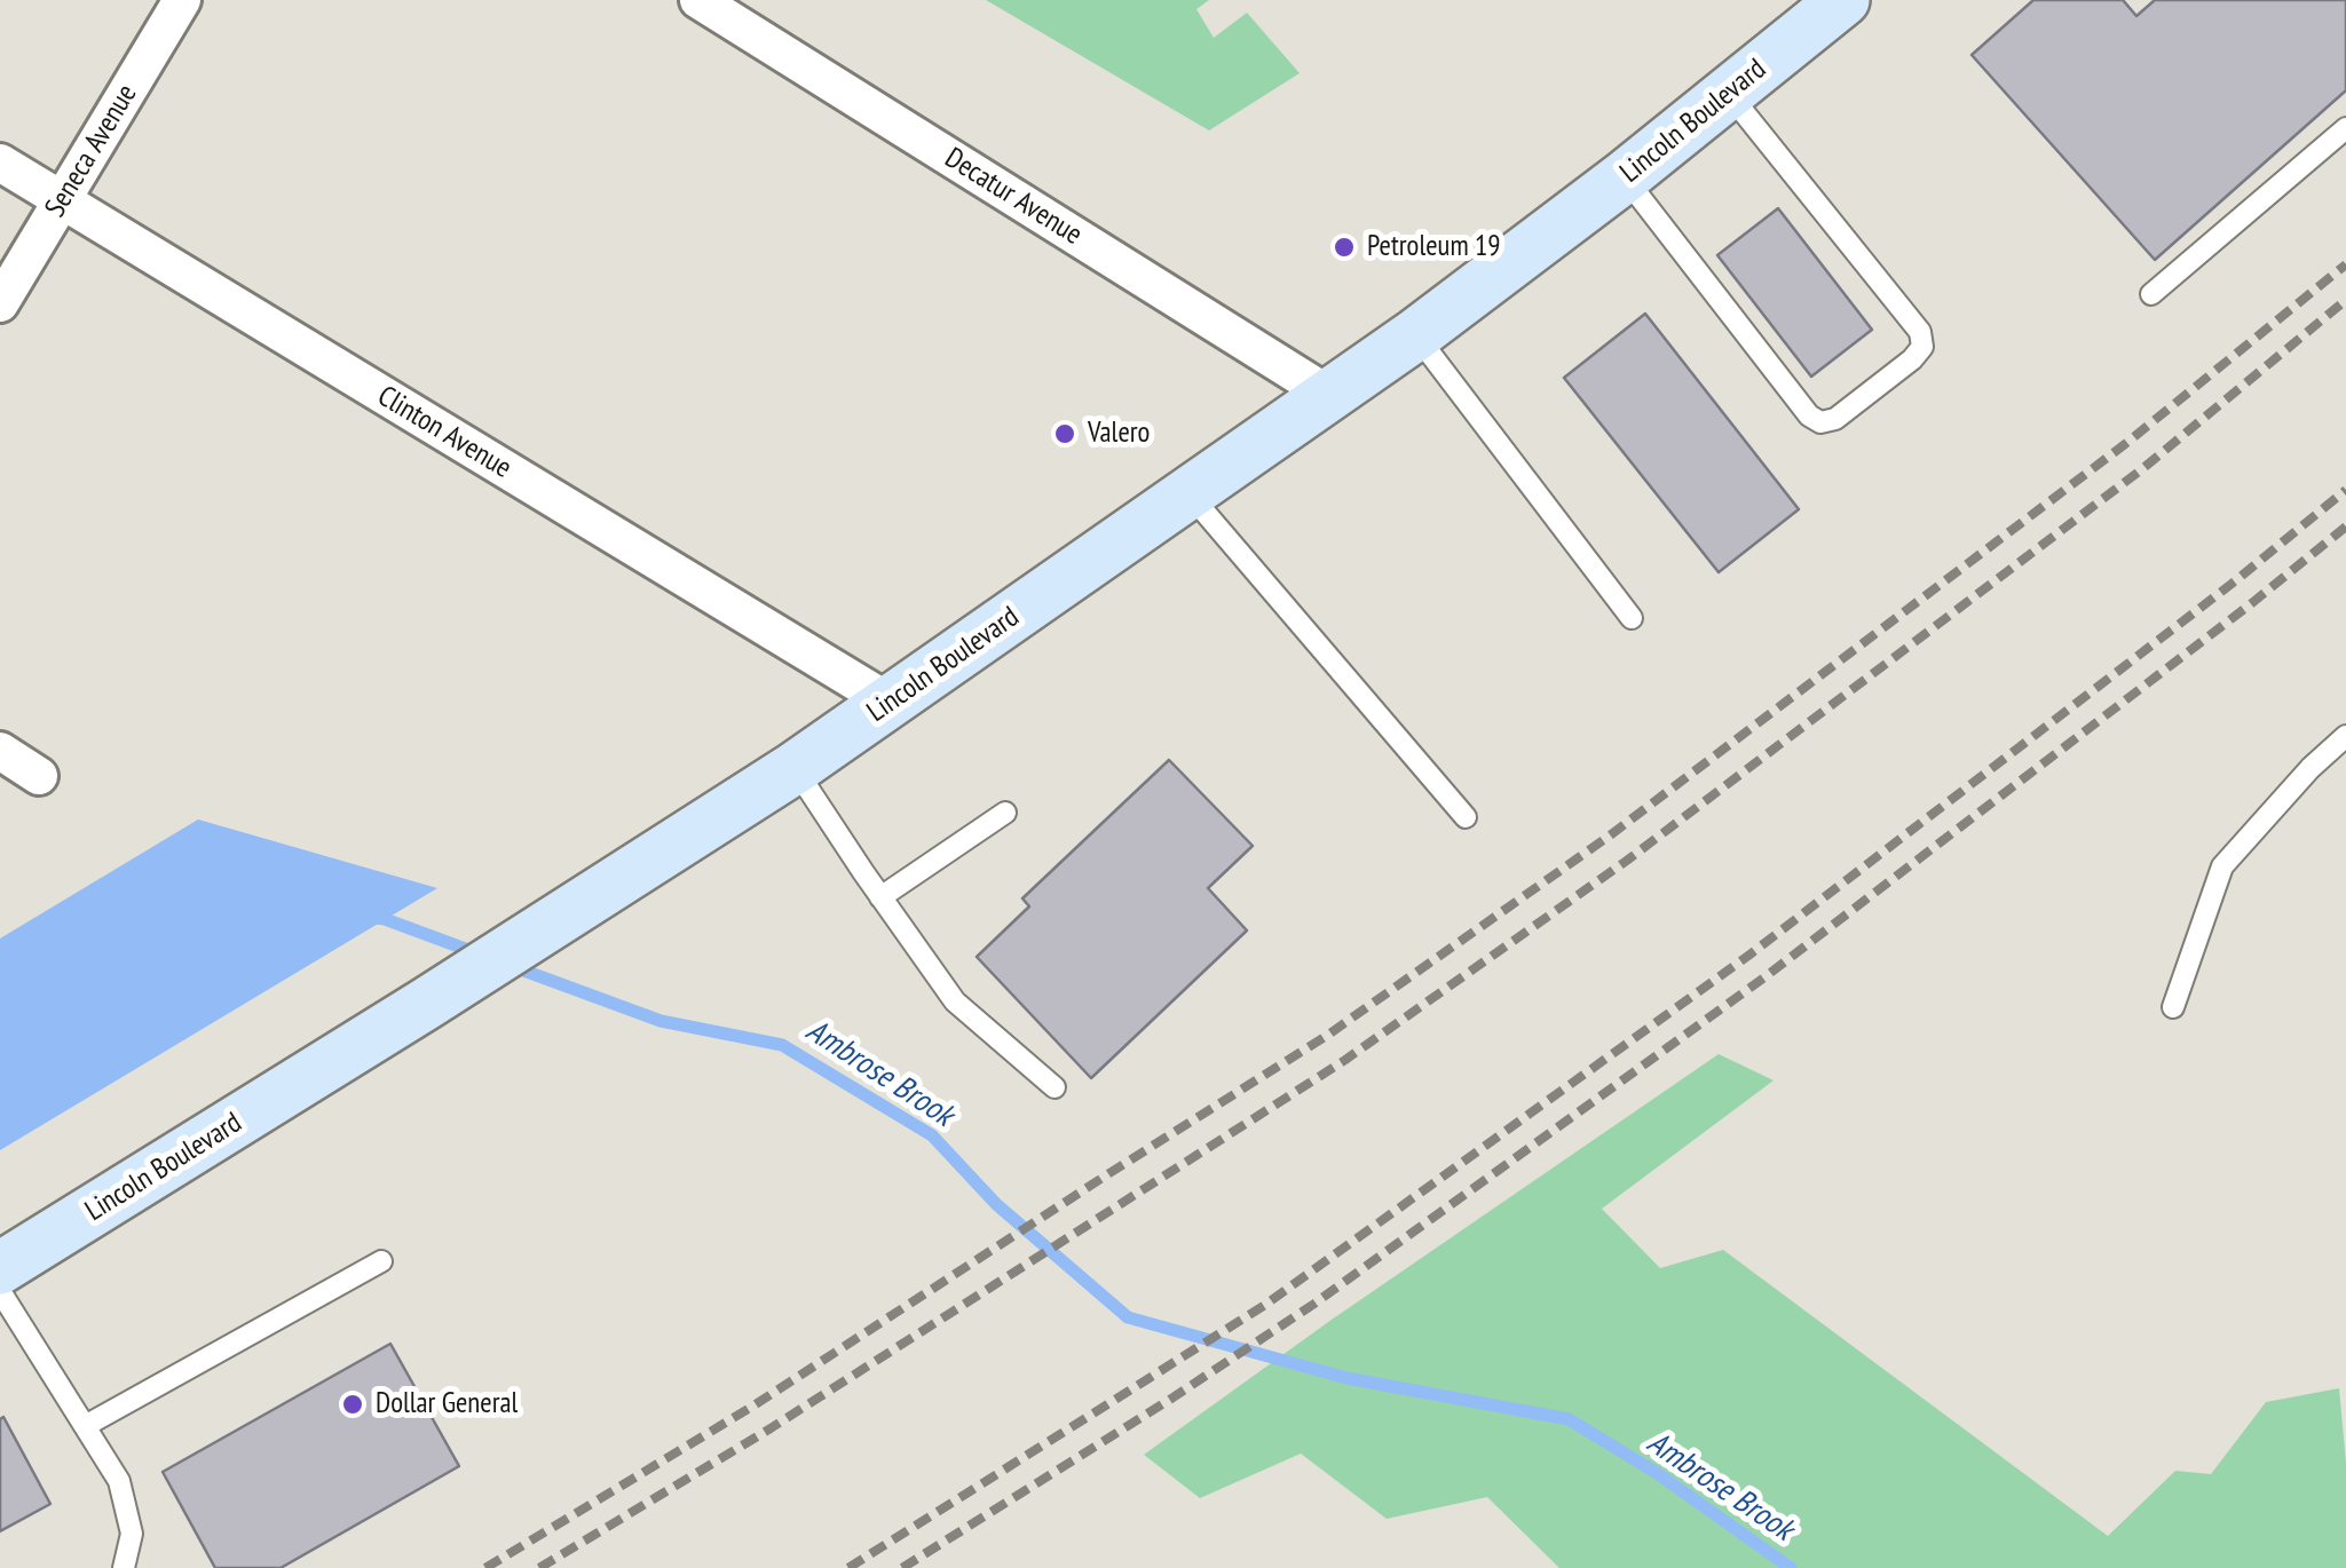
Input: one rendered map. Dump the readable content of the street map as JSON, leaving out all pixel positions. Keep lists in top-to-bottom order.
{
  "streets": {
    "main road": ["Lincoln Boulevard"],
    "street": ["Seneca Avenue", "Decatur Avenue", "Clinton Avenue"]
  },
  "crossings": [
    ["Lincoln Boulevard", "Decatur Avenue"],
    ["Lincoln Boulevard", "Clinton Avenue"],
    ["Seneca Avenue", "Clinton Avenue"]
  ],
  "water": ["Ambrose Brook"],
  "places": ["Petroleum 19", "Valero", "Dollar General"]
}
